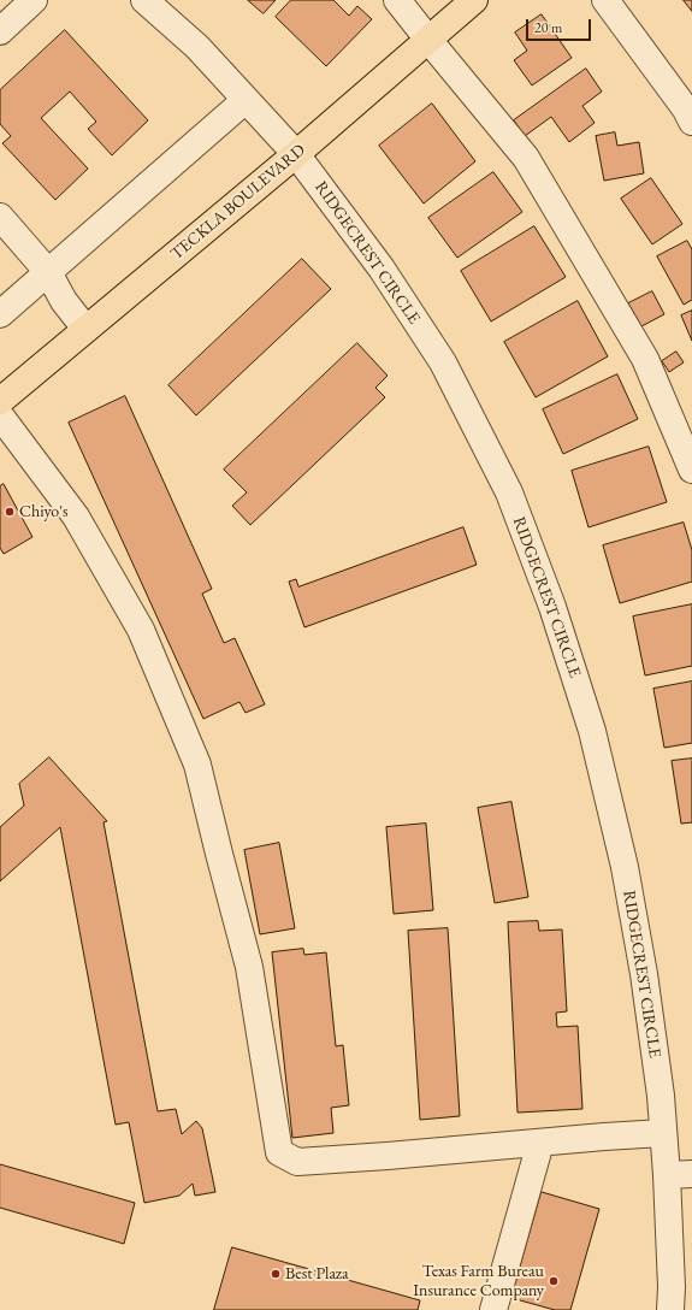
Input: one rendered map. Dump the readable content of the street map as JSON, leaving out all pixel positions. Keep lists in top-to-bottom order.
{
  "streets": {
    "main road": ["TECKLA BOULEVARD"],
    "street": ["RIDGECREST CIRCLE"]
  },
  "crossings": [
    ["TECKLA BOULEVARD", "RIDGECREST CIRCLE"]
  ],
  "places": ["Chiyo's", "Best Plaza", "Texas Farm Bureau Insurance Company"],
  "scale_bar": "20 m"
}
